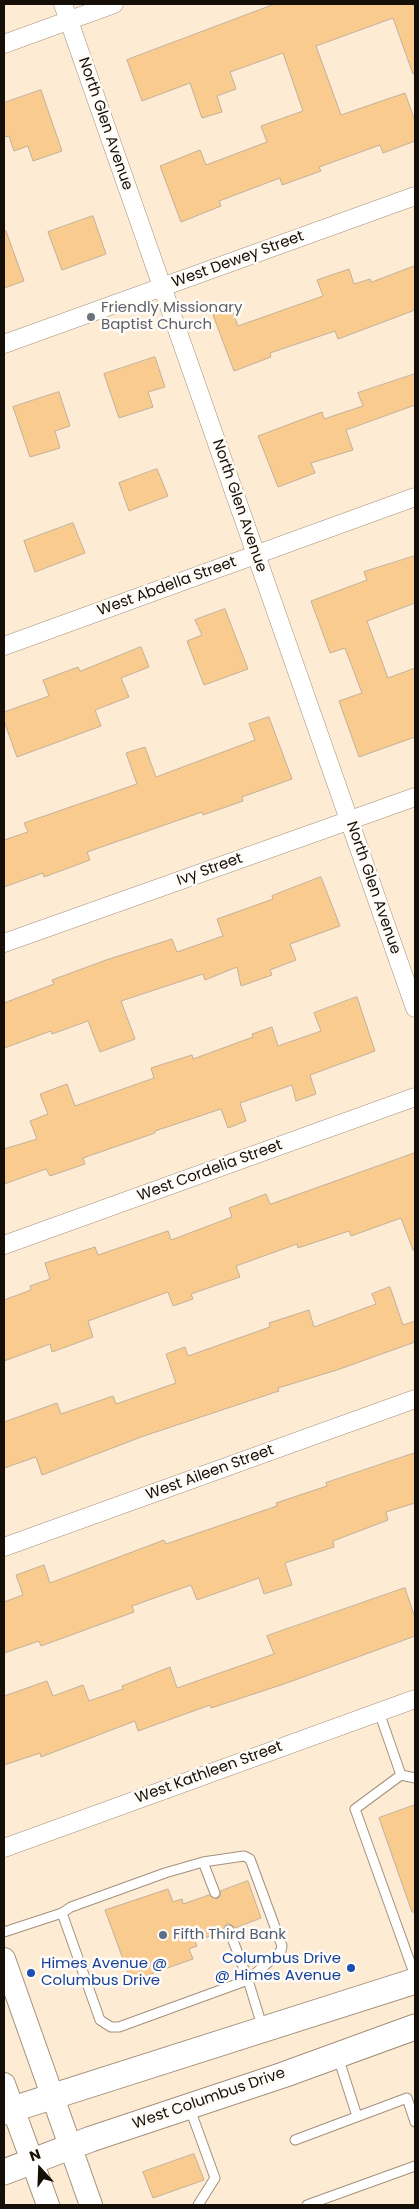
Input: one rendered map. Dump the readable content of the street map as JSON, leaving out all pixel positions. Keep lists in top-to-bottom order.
{
  "streets": {
    "main road": ["West Columbus Drive"],
    "street": [
      "North Glen Avenue",
      "West Dewey Street",
      "West Abdella Street",
      "Ivy Street",
      "West Cordelia Street",
      "West Aileen Street",
      "West Kathleen Street"
    ]
  },
  "crossings": [
    ["North Glen Avenue", "West Dewey Street"],
    ["North Glen Avenue", "West Abdella Street"],
    ["North Glen Avenue", "Ivy Street"]
  ],
  "places": [
    "Friendly Missionary Baptist Church",
    "Fifth Third Bank",
    "Columbus Drive @ Himes Avenue",
    "Himes Avenue @ Columbus Drive"
  ],
  "north": "top"
}
